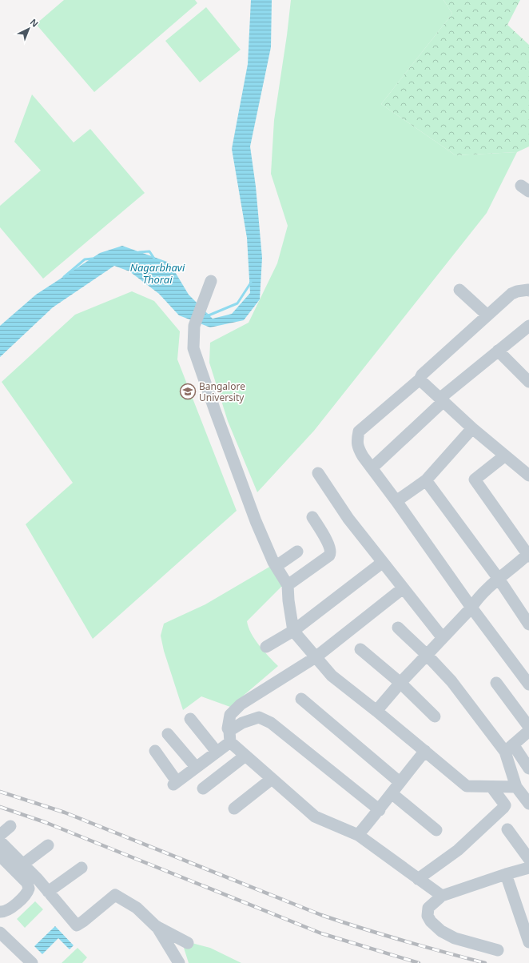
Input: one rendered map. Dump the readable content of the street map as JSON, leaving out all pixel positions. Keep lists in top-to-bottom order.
{
  "water": ["Nagarbhavi Thorai"],
  "places": {
    "school or university": ["Bangalore University"]
  },
  "north": "top right"
}
